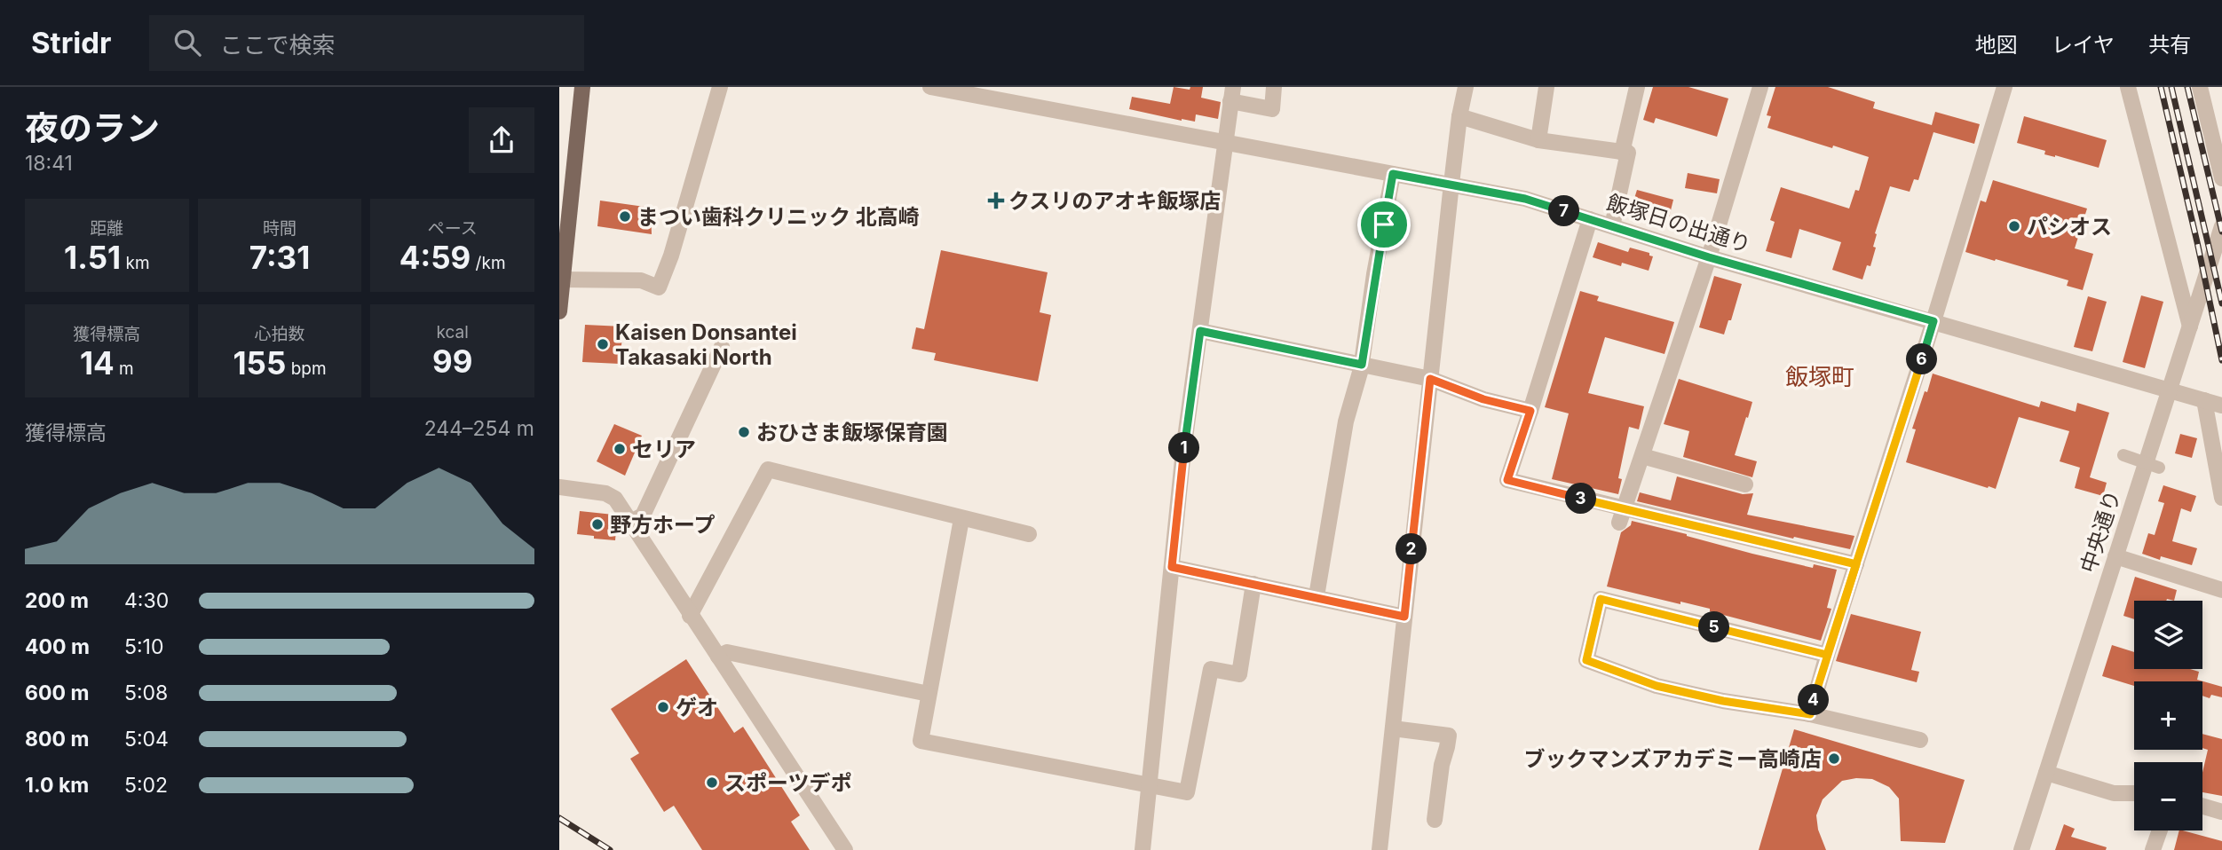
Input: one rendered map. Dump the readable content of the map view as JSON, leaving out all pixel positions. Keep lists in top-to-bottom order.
{
  "streets": {
    "street": ["飯塚日の出通り", "中央通り"]
  },
  "crossings": [
    ["飯塚日の出通り", "中央通り"]
  ],
  "districts": ["飯塚町"],
  "places": {
    "health": ["クスリのアオキ飯塚店"],
    "other": [
      "まつい歯科クリニック 北高崎",
      "パシオス",
      "Kaisen Donsantei Takasaki North",
      "おひさま飯塚保育園",
      "セリア",
      "野方ホープ",
      "ゲオ",
      "ブックマンズアカデミー高崎店",
      "スポーツデポ"
    ]
  },
  "page": {
    "header": "Stridr",
    "search": "ここで検索",
    "nav": ["地図", "レイヤ", "共有"],
    "heading": ["夜のラン", "18:41"],
    "stats": [
      ["距離", "1.51 km"],
      ["時間", "7:31"],
      ["ペース", "4:59 /km"],
      ["獲得標高", "14 m"],
      ["心拍数", "155 bpm"],
      ["kcal", "99"]
    ],
    "pins": [
      "7",
      "6",
      "1",
      "3",
      "2",
      "5",
      "4"
    ],
    "chart": ["獲得標高", "244–254 m"],
    "list": [
      {
        "name": "200 m",
        "note": "4:30"
      },
      {
        "name": "400 m",
        "note": "5:10"
      },
      {
        "name": "600 m",
        "note": "5:08"
      },
      {
        "name": "800 m",
        "note": "5:04"
      },
      {
        "name": "1.0 km",
        "note": "5:02"
      }
    ],
    "map_buttons": ["+", "−"]
  }
}
